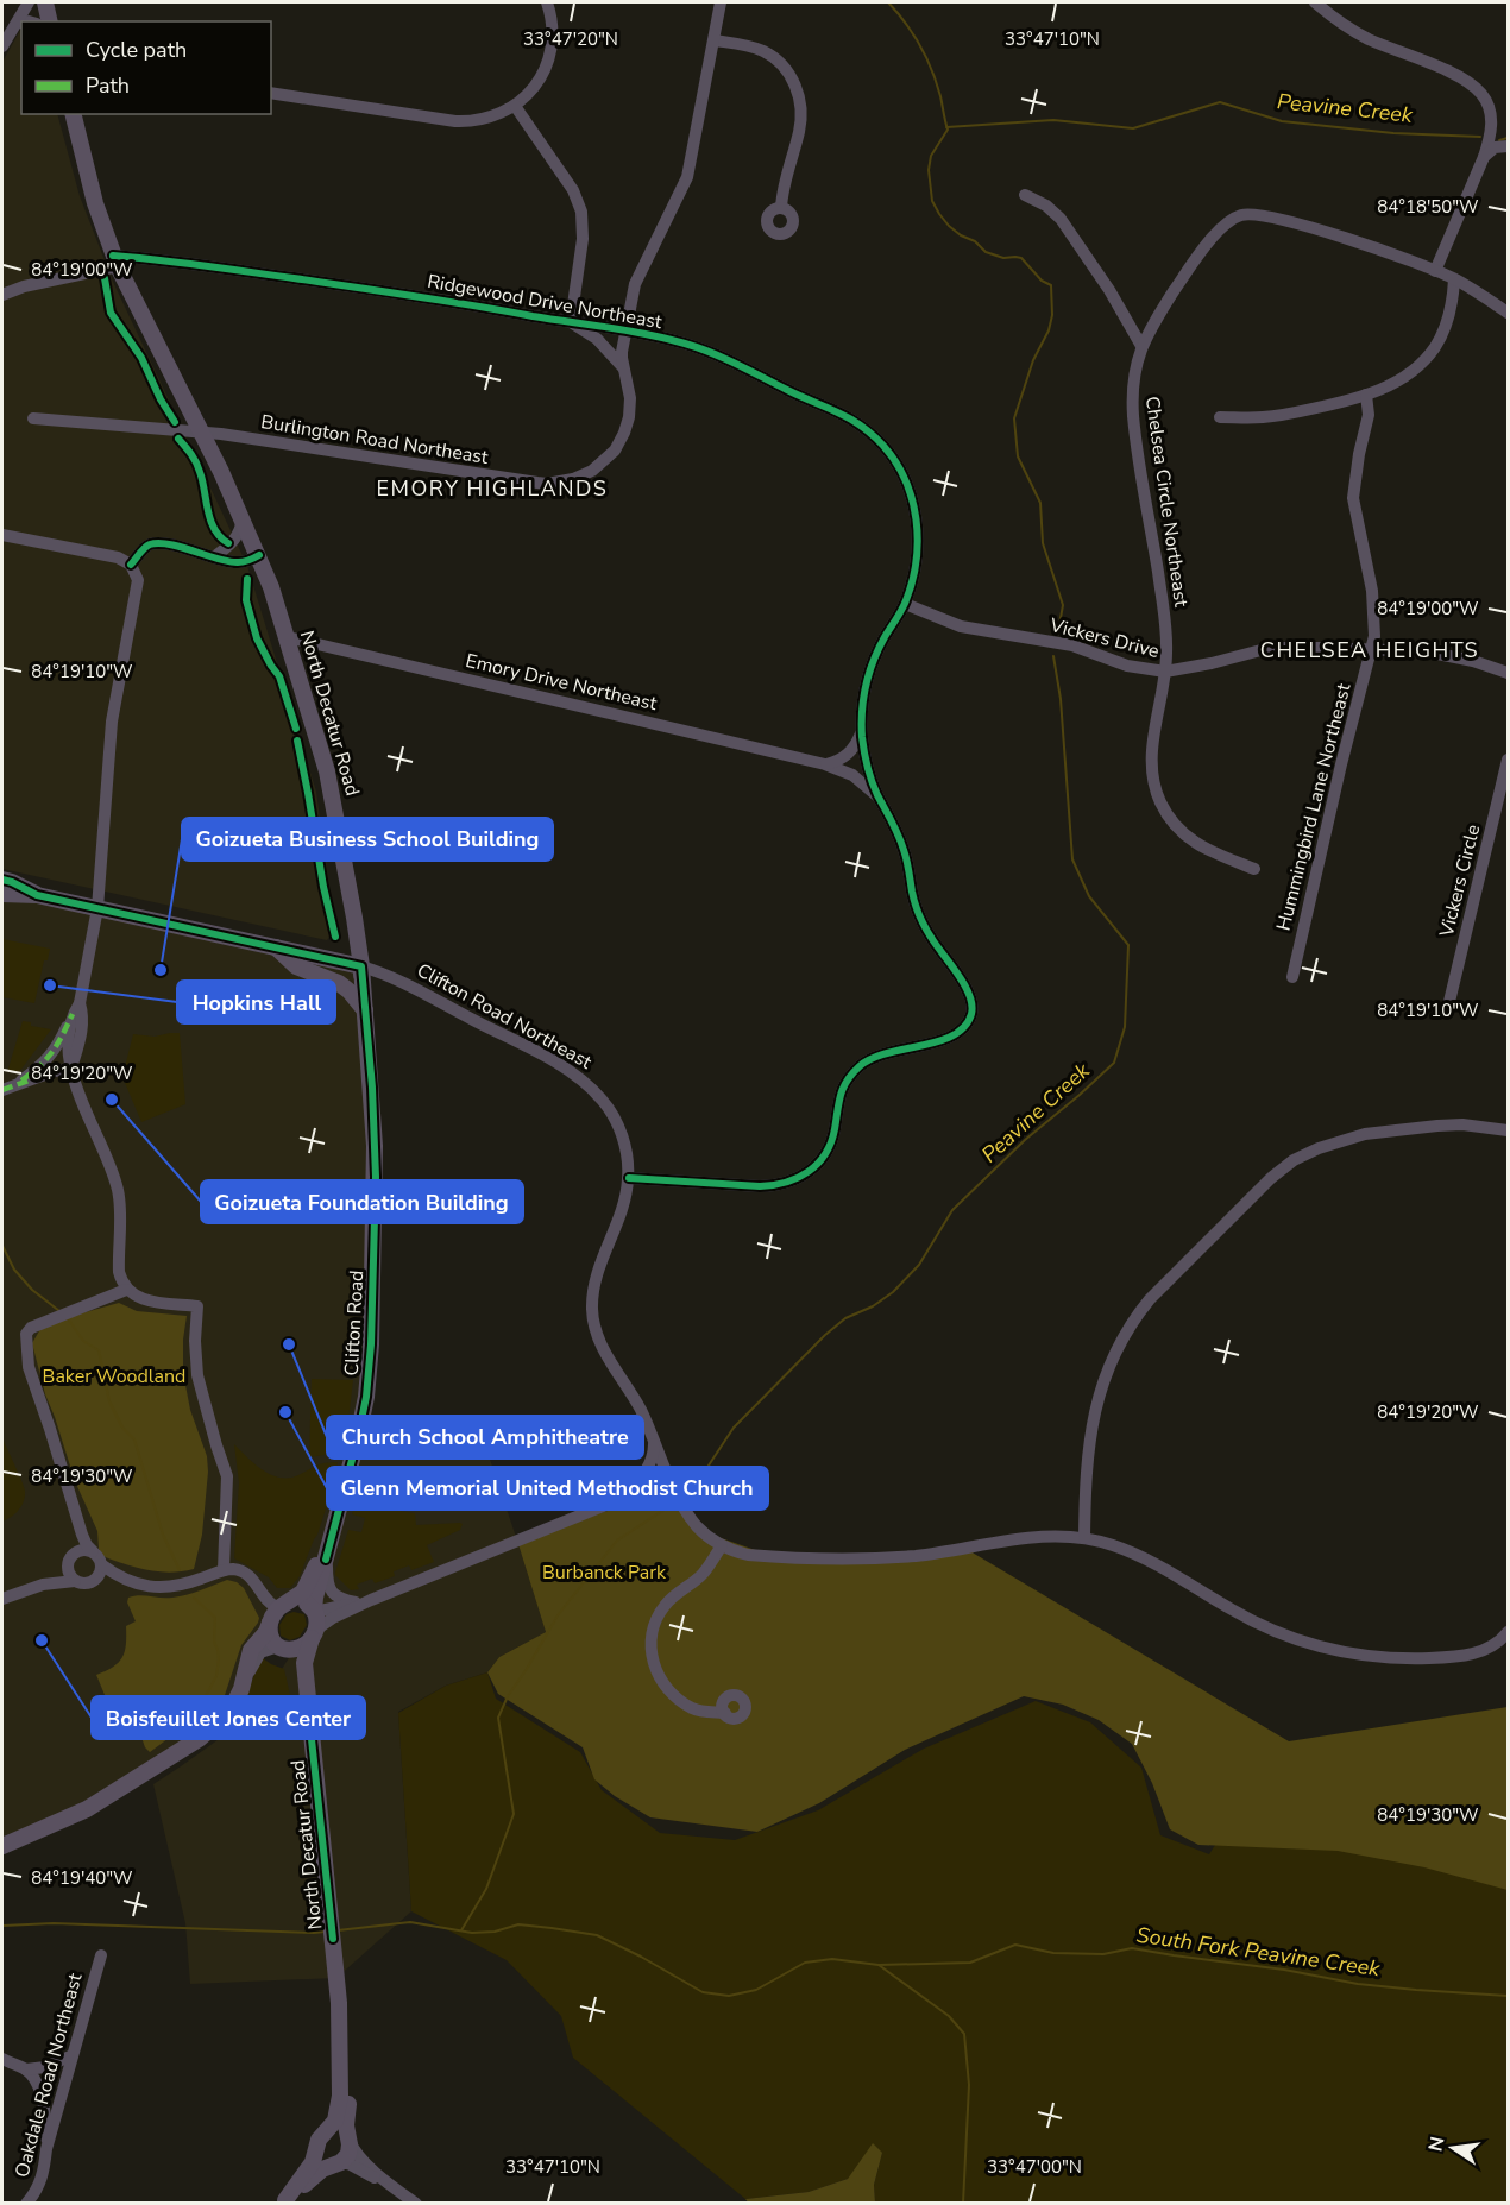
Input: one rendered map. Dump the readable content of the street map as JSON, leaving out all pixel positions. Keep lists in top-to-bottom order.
{
  "streets": {
    "main road": ["North Decatur Road", "Clifton Road"],
    "street": [
      "Ridgewood Drive Northeast",
      "Burlington Road Northeast",
      "Chelsea Circle Northeast",
      "Vickers Drive",
      "Emory Drive Northeast",
      "Hummingbird Lane Northeast",
      "Vickers Circle",
      "Clifton Road Northeast",
      "Oakdale Road Northeast"
    ]
  },
  "crossings": [
    ["Ridgewood Drive Northeast", "Burlington Road Northeast"],
    ["Ridgewood Drive Northeast", "Vickers Drive"],
    ["Ridgewood Drive Northeast", "Emory Drive Northeast"],
    ["Ridgewood Drive Northeast", "North Decatur Road"],
    ["Ridgewood Drive Northeast", "Clifton Road Northeast"],
    ["Burlington Road Northeast", "North Decatur Road"],
    ["Chelsea Circle Northeast", "Vickers Drive"],
    ["Vickers Drive", "Hummingbird Lane Northeast"],
    ["Emory Drive Northeast", "North Decatur Road"],
    ["North Decatur Road", "Clifton Road Northeast"],
    ["North Decatur Road", "Clifton Road"]
  ],
  "districts": ["EMORY HIGHLANDS", "CHELSEA HEIGHTS"],
  "water": ["Peavine Creek", "South Fork Peavine Creek"],
  "parks": ["Baker Woodland", "Burbanck Park"],
  "places": [
    "Goizueta Business School Building",
    "Hopkins Hall",
    "Goizueta Foundation Building",
    "Church School Amphitheatre",
    "Glenn Memorial United Methodist Church",
    "Boisfeuillet Jones Center"
  ],
  "legend": ["Cycle path", "Path"],
  "north": "left",
  "coordinates": [
    "33°47'20\"N",
    "33°47'10\"N",
    "84°18'50\"W",
    "84°19'00\"W",
    "84°19'10\"W",
    "84°19'20\"W",
    "84°19'30\"W",
    "84°19'40\"W",
    "33°47'00\"N"
  ]
}
